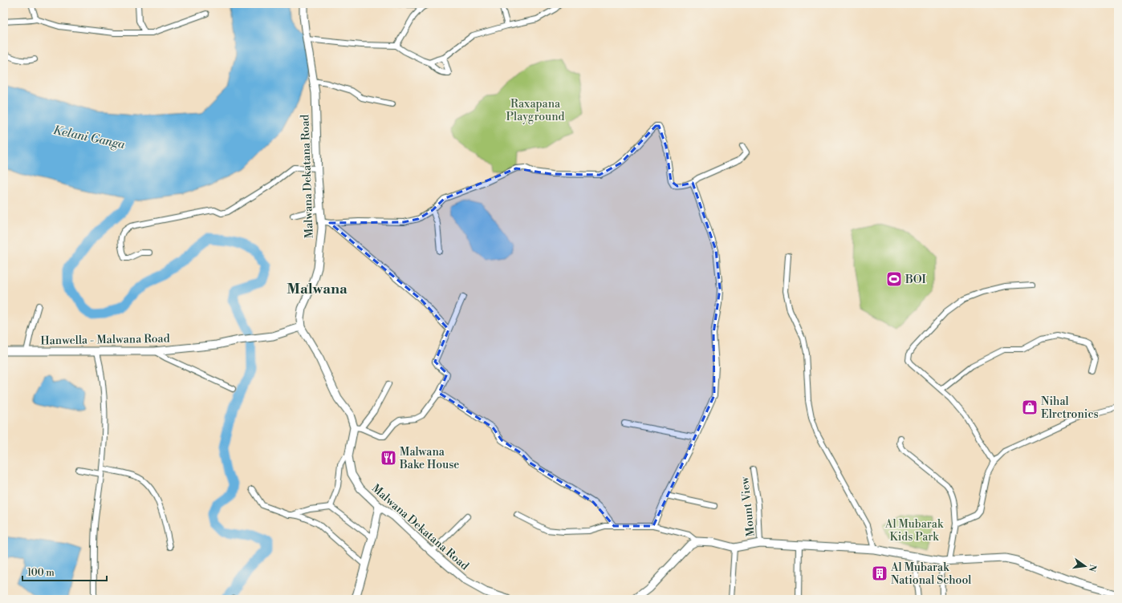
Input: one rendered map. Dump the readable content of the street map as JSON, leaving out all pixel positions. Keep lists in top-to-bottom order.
{
  "streets": {
    "main road": ["Malwana Dekatana Road", "Hanwella - Malwana Road"],
    "street": ["Mount View"]
  },
  "crossings": [
    ["Malwana Dekatana Road", "Hanwella - Malwana Road"]
  ],
  "districts": ["Malwana"],
  "water": ["Kelani Ganga"],
  "parks": ["Raxapana Playground", "Al Mubarak Kids Park"],
  "places": {
    "sports": ["BOI"],
    "shop": ["Nihal Elrctronics"],
    "restaurant": ["Malwana Bake House"],
    "building": ["Al Mubarak National School"]
  },
  "scale_bar": "100 m",
  "north": "right"
}
